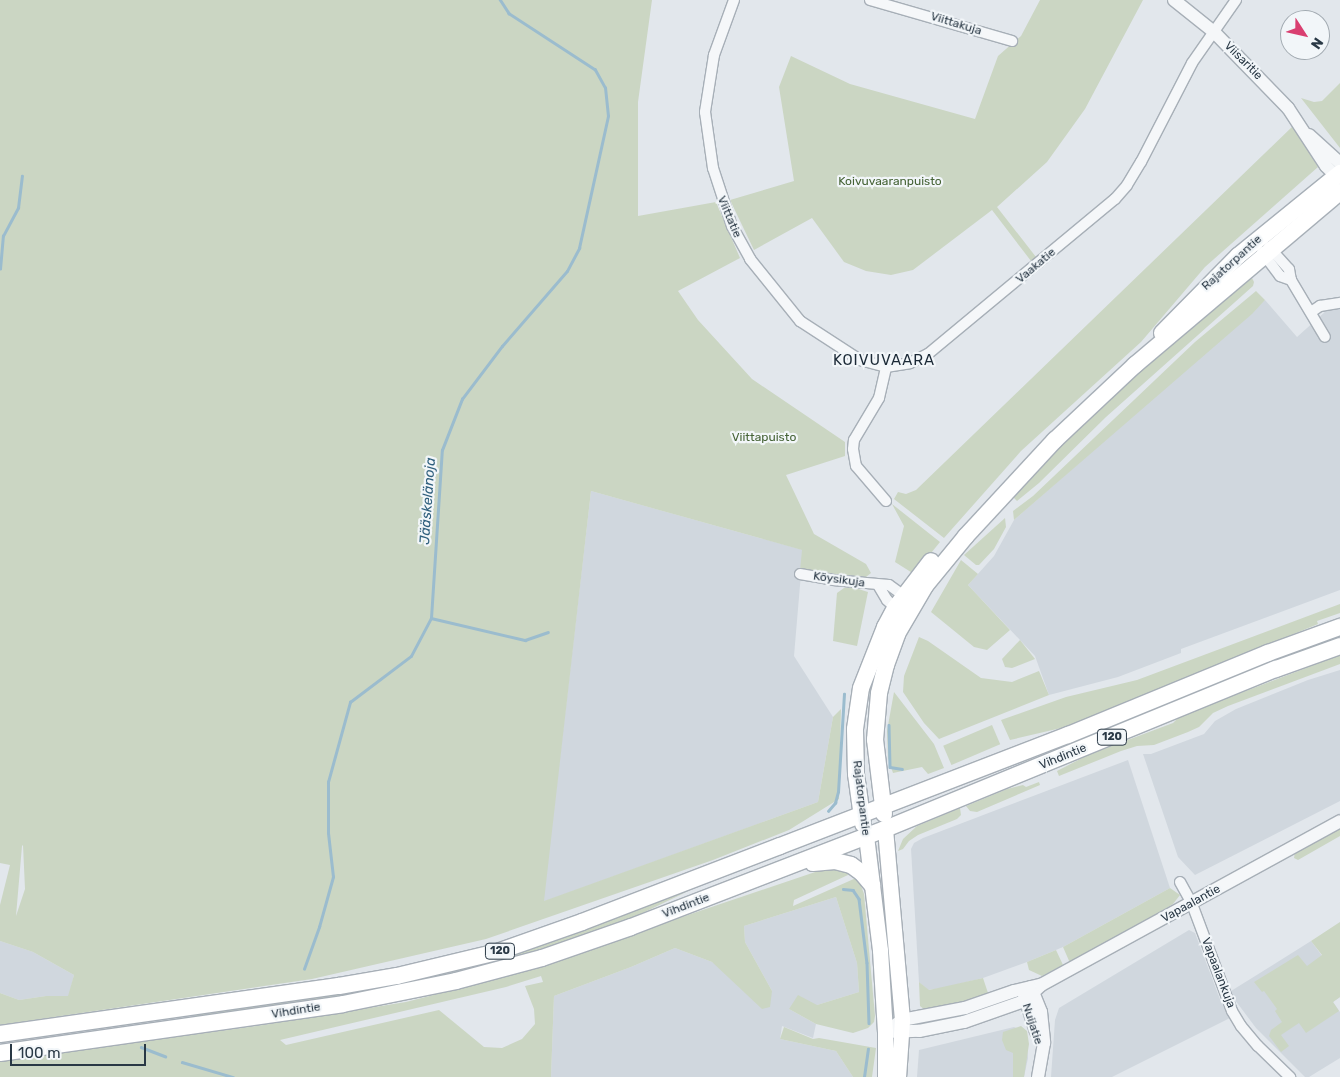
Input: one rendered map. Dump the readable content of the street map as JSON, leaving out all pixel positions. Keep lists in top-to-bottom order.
{
  "streets": {
    "main road": ["Rajatorpantie", "120", "Vihdintie"],
    "street": [
      "Viittakuja",
      "Viisaritie",
      "Viittatie",
      "Vaakatie",
      "Köysikuja",
      "Vapaalantie",
      "Vapaalankuja",
      "Nuijatie"
    ]
  },
  "crossings": [
    ["Viisaritie", "Rajatorpantie"],
    ["Viisaritie", "Vaakatie"],
    ["Viittatie", "Vaakatie"],
    ["Rajatorpantie", "Köysikuja"],
    ["Rajatorpantie", "Vihdintie"],
    ["Rajatorpantie", "Vapaalantie"],
    ["Vapaalantie", "Vapaalankuja"],
    ["Vapaalantie", "Nuijatie"]
  ],
  "districts": ["KOIVUVAARA"],
  "water": ["Jääskelänoja"],
  "parks": ["Koivuvaaranpuisto", "Viittapuisto"],
  "scale_bar": "100 m",
  "north": "bottom right"
}
